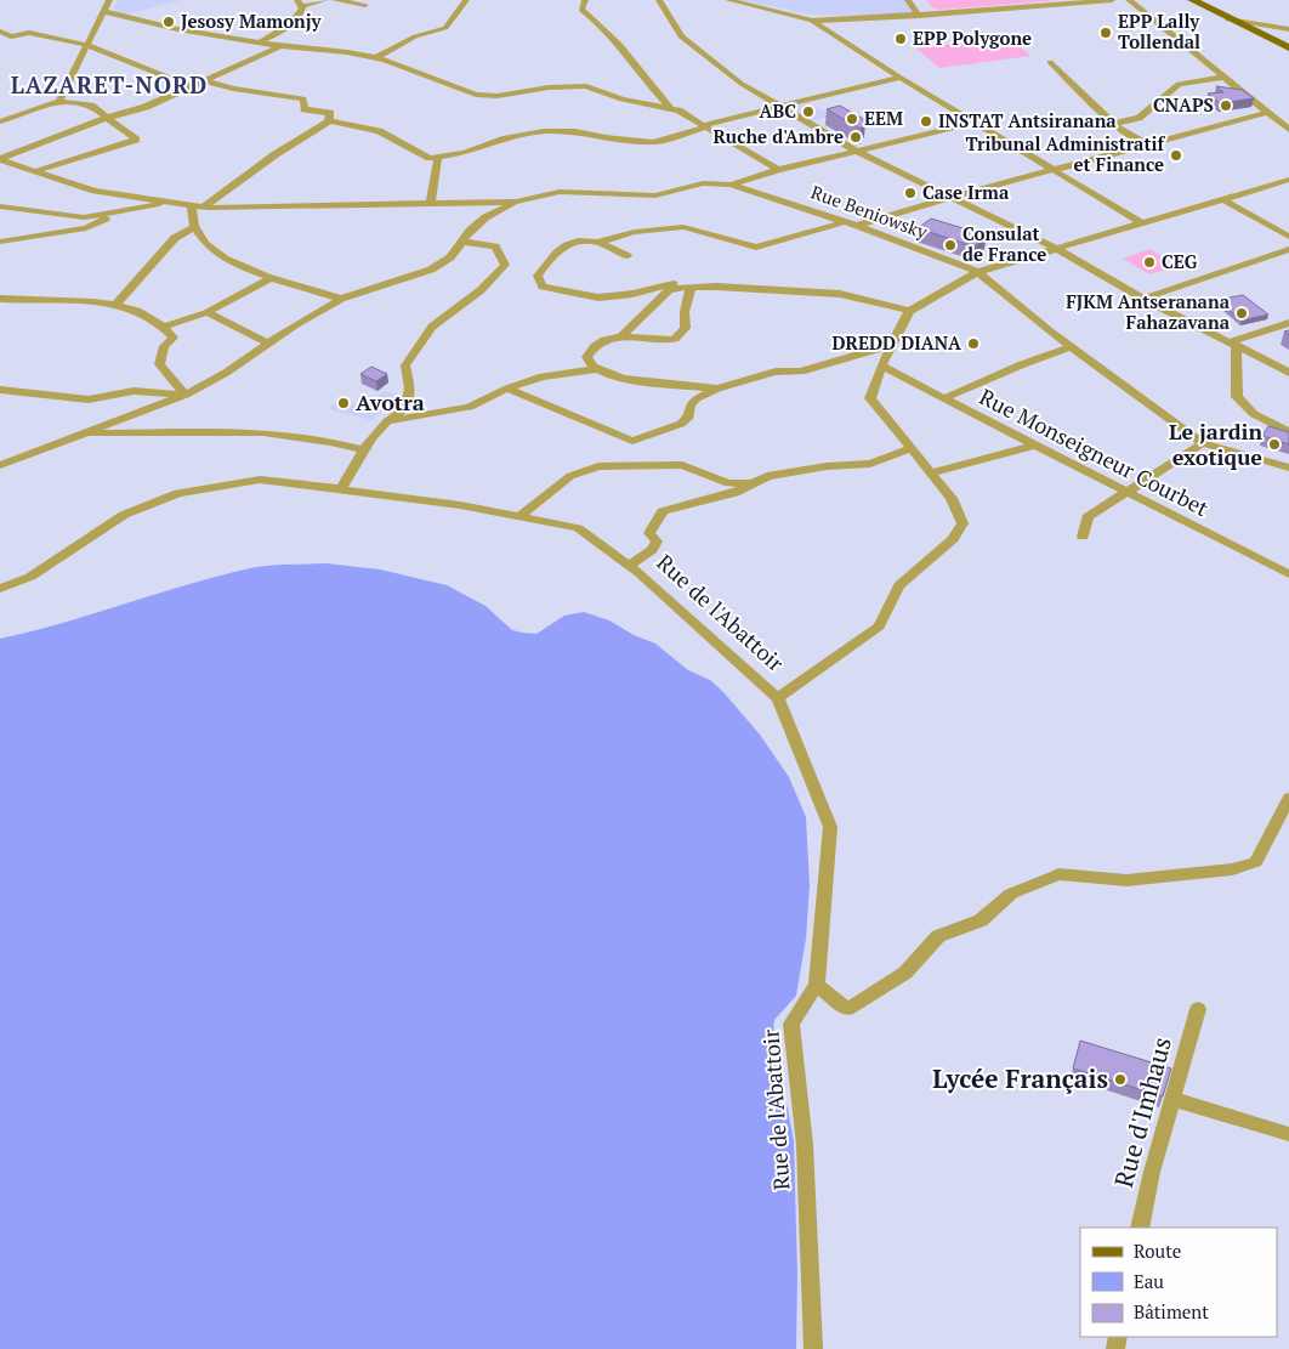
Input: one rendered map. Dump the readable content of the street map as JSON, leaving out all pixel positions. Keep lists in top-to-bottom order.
{
  "streets": {
    "street": [
      "Rue Beniowsky",
      "Rue Monseigneur Courbet",
      "Rue de l'Abattoir",
      "Rue d'Imhaus"
    ]
  },
  "districts": ["LAZARET-NORD"],
  "places": [
    "Jesosy Mamonjy",
    "EPP Lally Tollendal",
    "EPP Polygone",
    "CNAPS",
    "ABC",
    "EEM",
    "INSTAT Antsiranana",
    "Ruche d'Ambre",
    "Tribunal Administratif et Finance",
    "Case Irma",
    "Consulat de France",
    "CEG",
    "FJKM Antseranana Fahazavana",
    "DREDD DIANA",
    "Avotra",
    "Le jardin exotique",
    "Lycée Français"
  ],
  "legend": ["Route", "Eau", "Bâtiment"]
}
